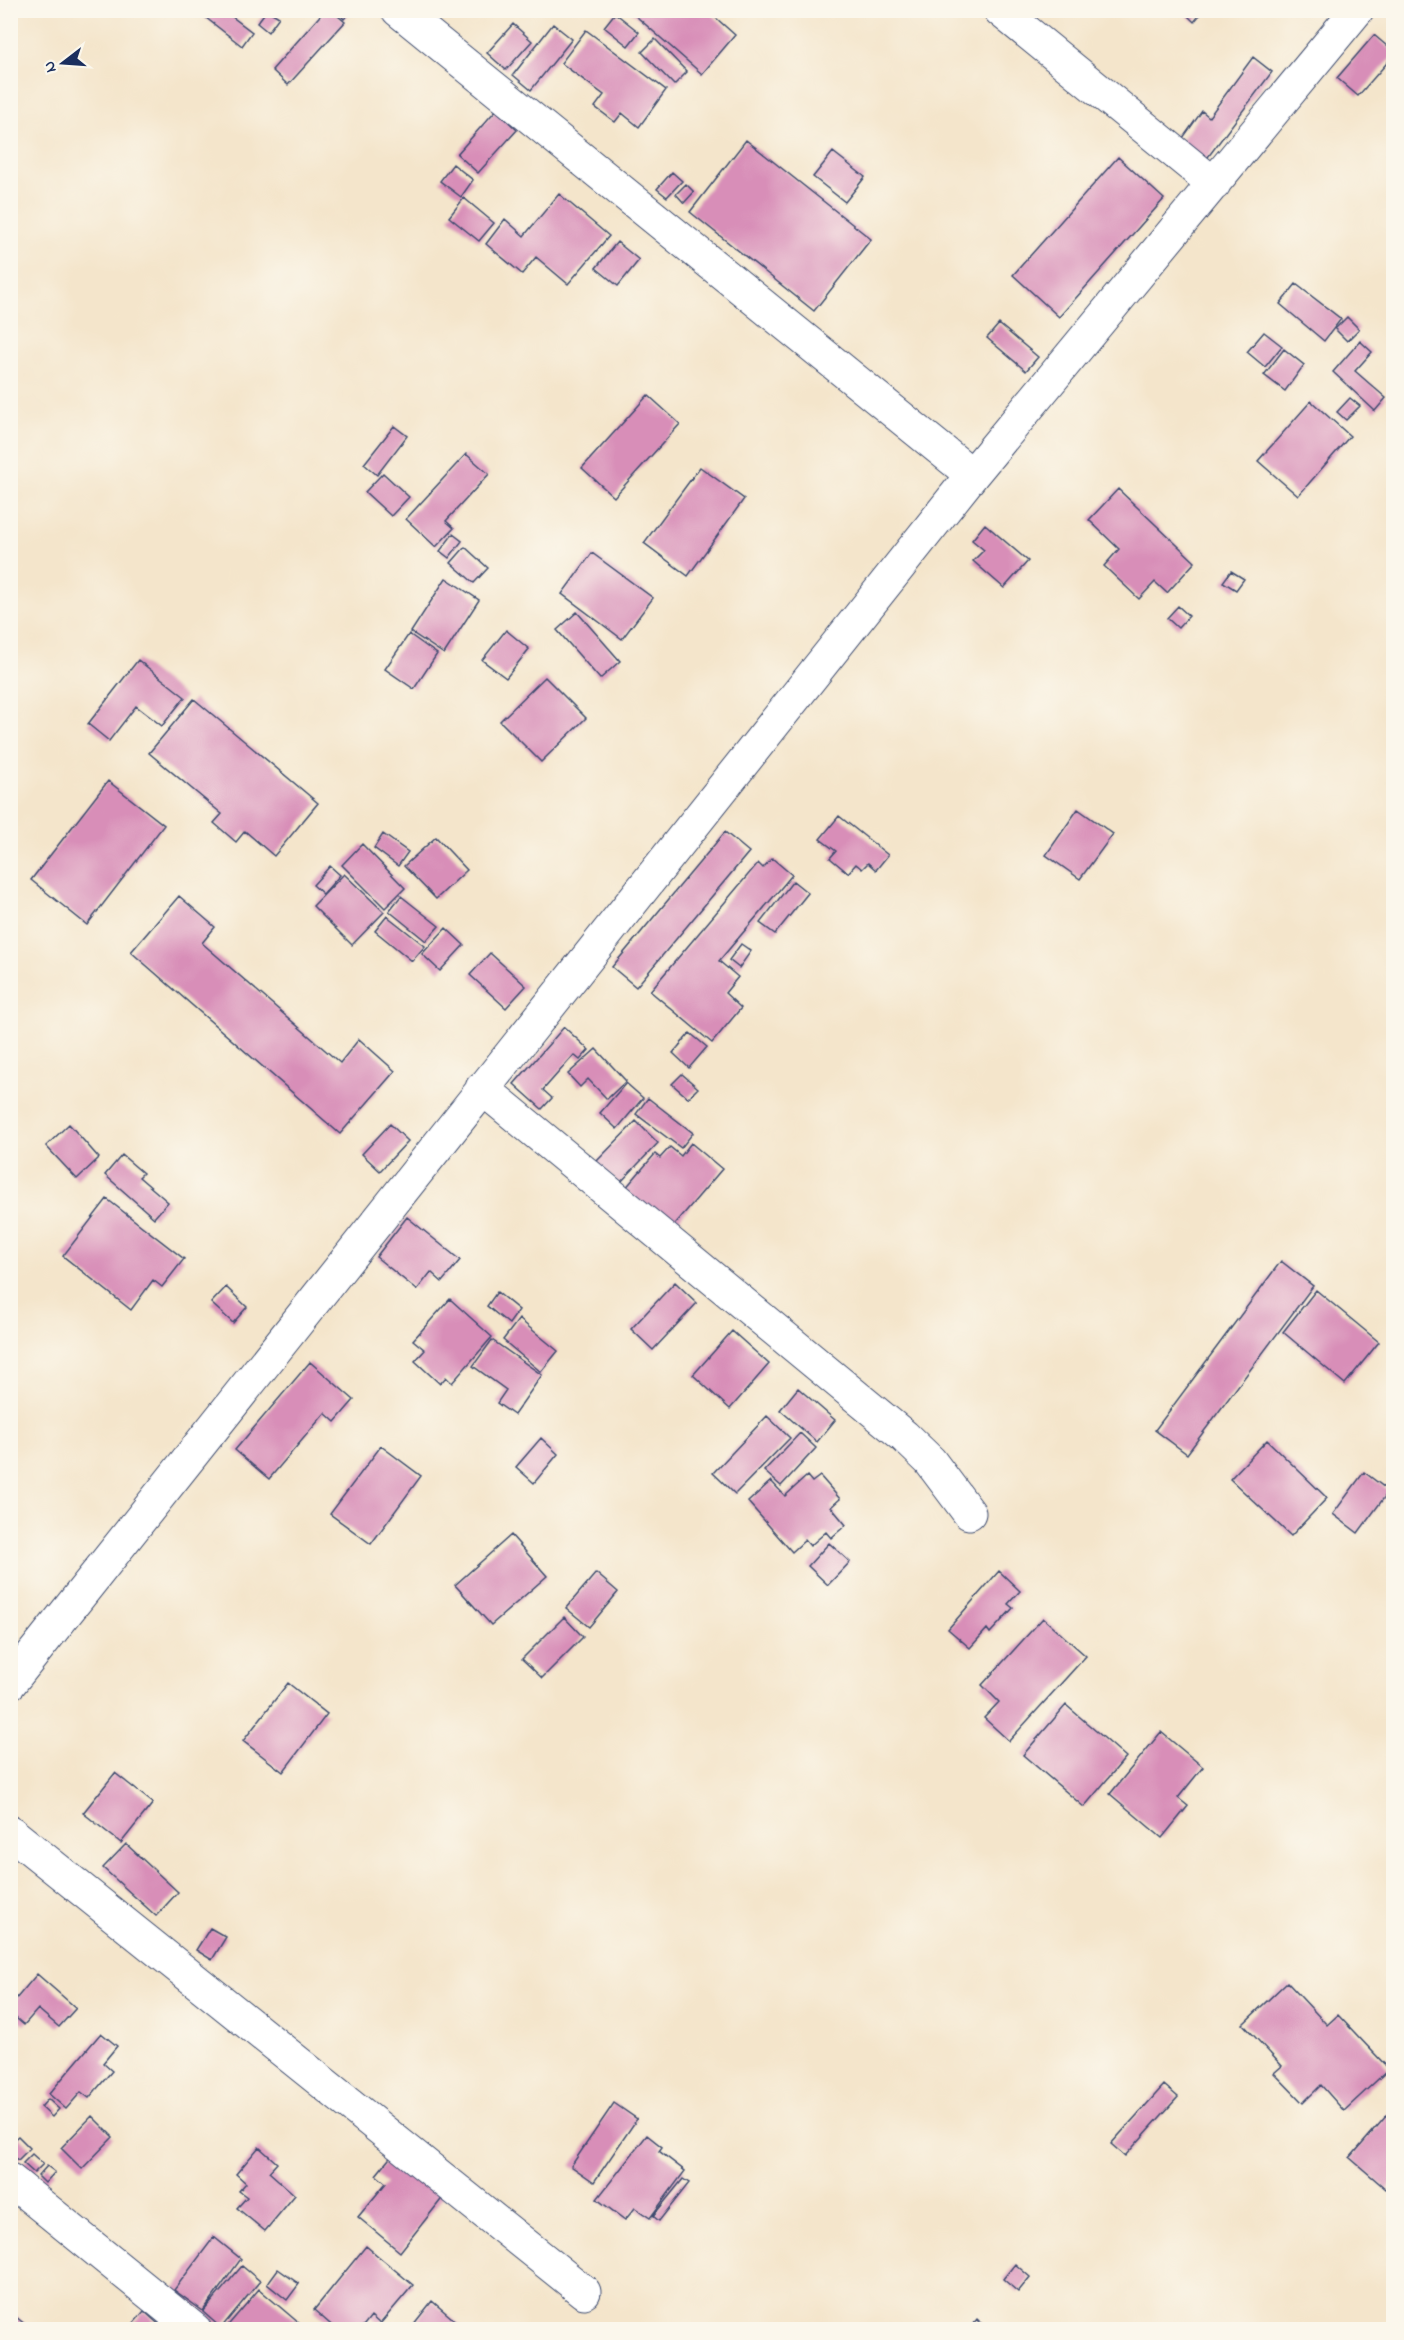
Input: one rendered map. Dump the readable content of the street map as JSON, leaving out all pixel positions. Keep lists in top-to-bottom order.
{
  "north": "left"
}
